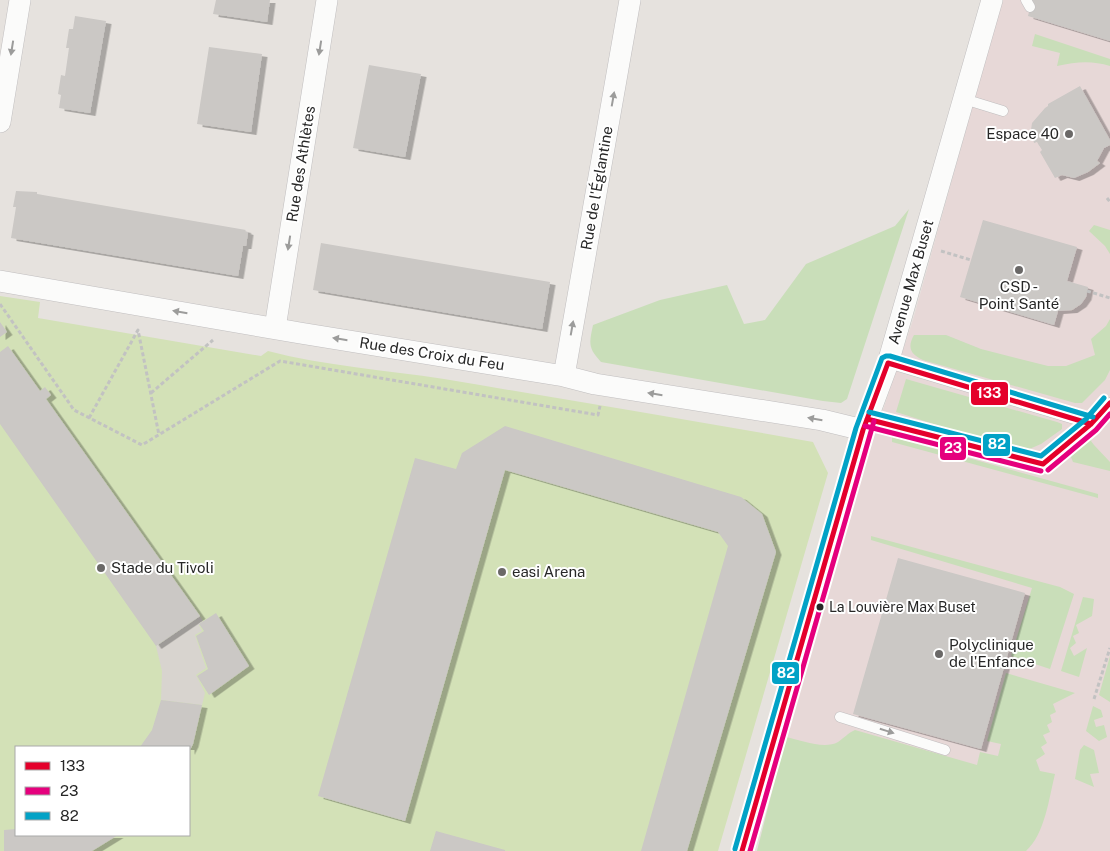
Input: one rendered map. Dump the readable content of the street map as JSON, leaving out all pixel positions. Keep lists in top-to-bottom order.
{
  "streets": {
    "street": [
      "Rue des Athlètes",
      "Rue de l'Églantine",
      "Avenue Max Buset",
      "Rue des Croix du Feu"
    ]
  },
  "crossings": [
    ["Rue des Athlètes", "Rue des Croix du Feu"],
    ["Rue de l'Églantine", "Rue des Croix du Feu"],
    ["Avenue Max Buset", "Rue des Croix du Feu"]
  ],
  "one_way": ["Rue des Athlètes", "Rue de l'Églantine", "Rue des Croix du Feu"],
  "places": [
    "Espace 40",
    "CSD - Point Santé",
    "Stade du Tivoli",
    "easi Arena",
    "La Louvière Max Buset",
    "Polyclinique de l'Enfance"
  ],
  "lines": ["transit line 82", "transit line 133", "transit line 23"],
  "legend": ["133", "23", "82"]
}
